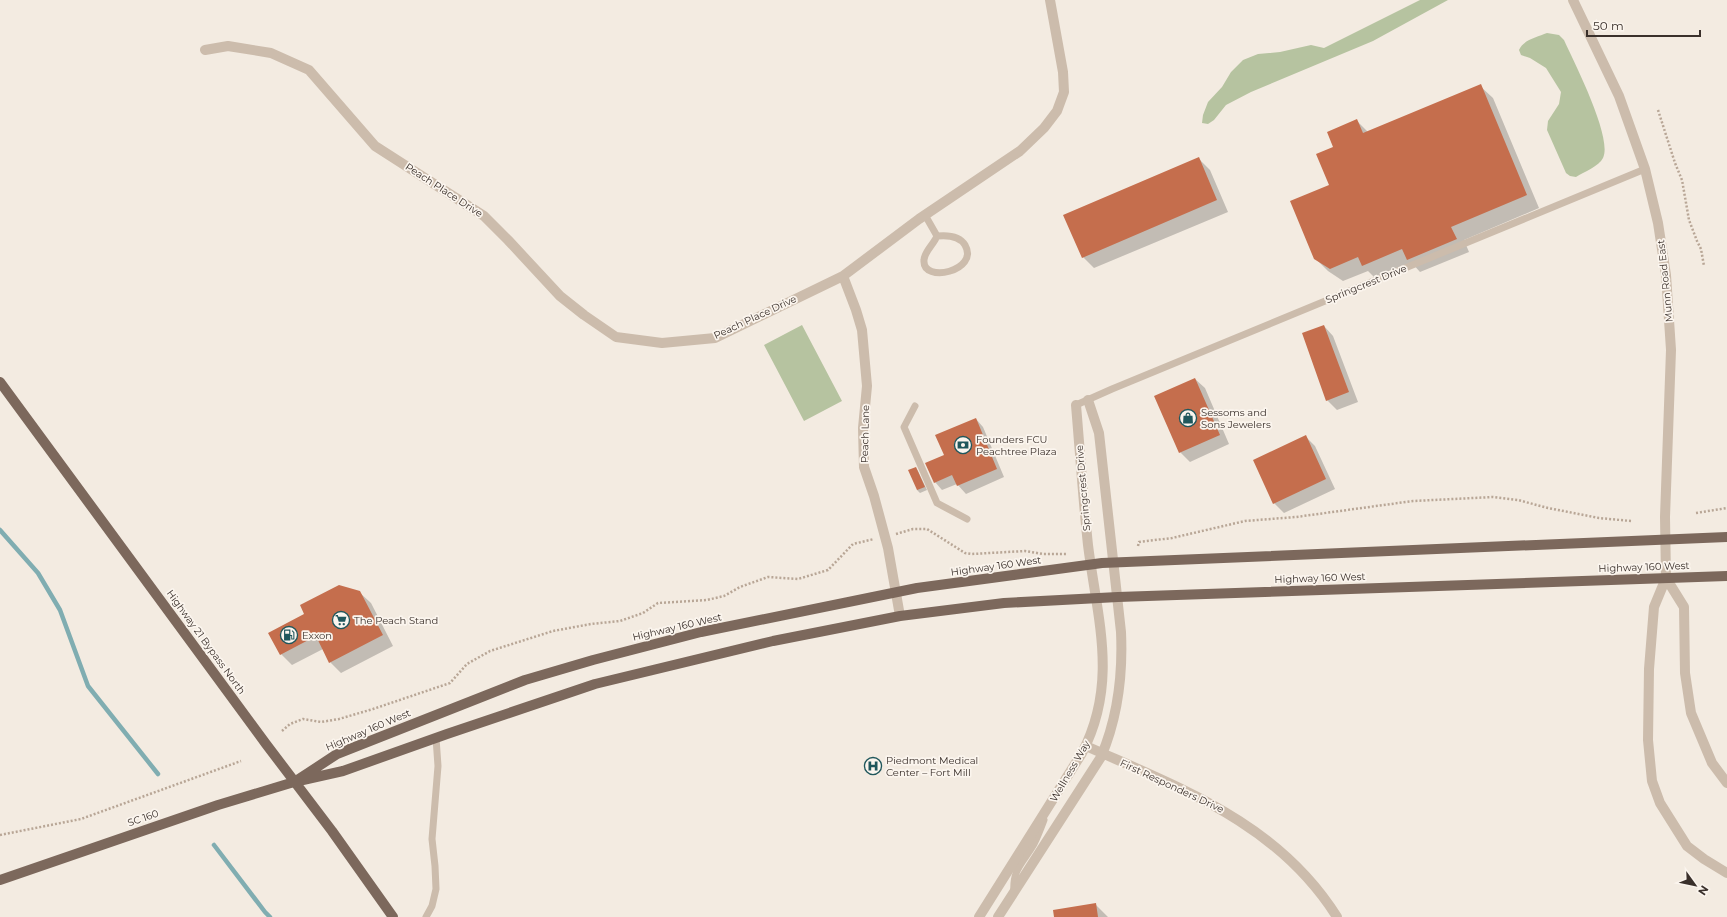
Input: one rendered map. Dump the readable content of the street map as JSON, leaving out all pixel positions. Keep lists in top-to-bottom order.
{
  "streets": {
    "main road": ["Highway 160 West", "Highway 21 Bypass North", "SC 160"],
    "street": [
      "Peach Place Drive",
      "Munn Road East",
      "Springcrest Drive",
      "Peach Lane",
      "Wellness Way",
      "First Responders Drive"
    ]
  },
  "crossings": [
    ["Peach Place Drive", "Peach Lane"],
    ["Munn Road East", "Springcrest Drive"],
    ["Munn Road East", "Highway 160 West"],
    ["Springcrest Drive", "Highway 160 West"],
    ["Springcrest Drive", "Wellness Way"],
    ["Peach Lane", "Highway 160 West"],
    ["Highway 160 West", "Highway 21 Bypass North"],
    ["Highway 160 West", "Wellness Way"],
    ["Highway 160 West", "SC 160"],
    ["Highway 21 Bypass North", "SC 160"],
    ["Wellness Way", "First Responders Drive"]
  ],
  "places": {
    "shop": ["Sessoms and Sons Jewelers"],
    "bank": ["Founders FCU Peachtree Plaza"],
    "supermarket": ["The Peach Stand"],
    "fuel station": ["Exxon"],
    "hospital": ["Piedmont Medical Center – Fort Mill"]
  },
  "scale_bar": "50 m",
  "north": "bottom right"
}
